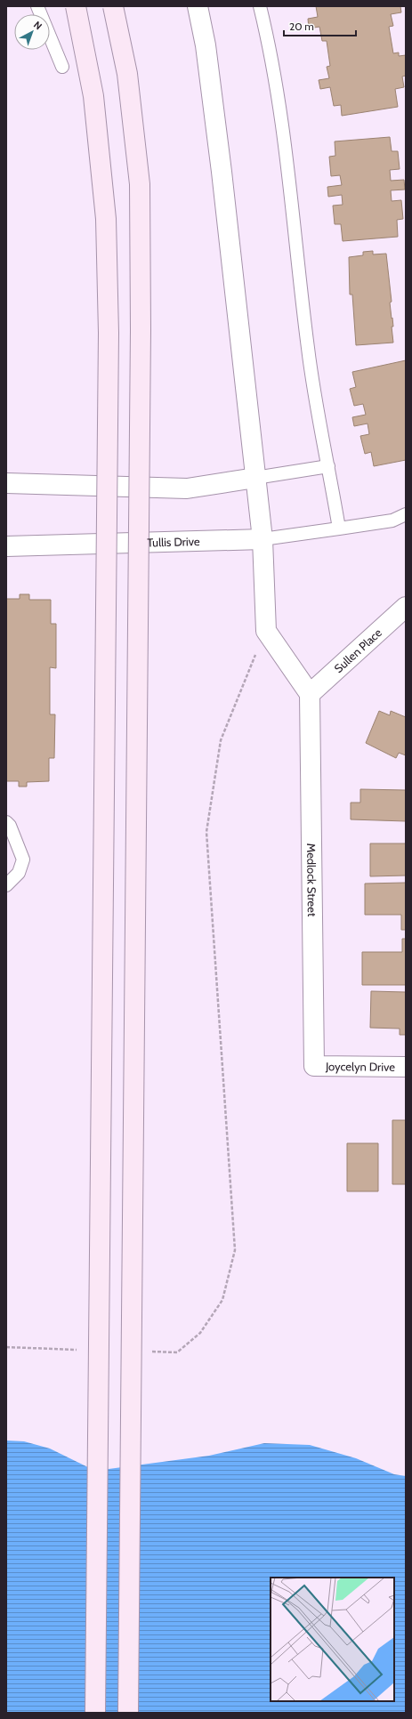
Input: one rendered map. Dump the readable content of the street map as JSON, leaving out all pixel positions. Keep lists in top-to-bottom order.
{
  "streets": {
    "street": [
      "Tullis Drive",
      "Sullen Place",
      "Medlock Street",
      "Joycelyn Drive"
    ]
  },
  "crossings": [
    ["Sullen Place", "Medlock Street"],
    ["Medlock Street", "Joycelyn Drive"]
  ],
  "scale_bar": "20 m",
  "north": "top right"
}
